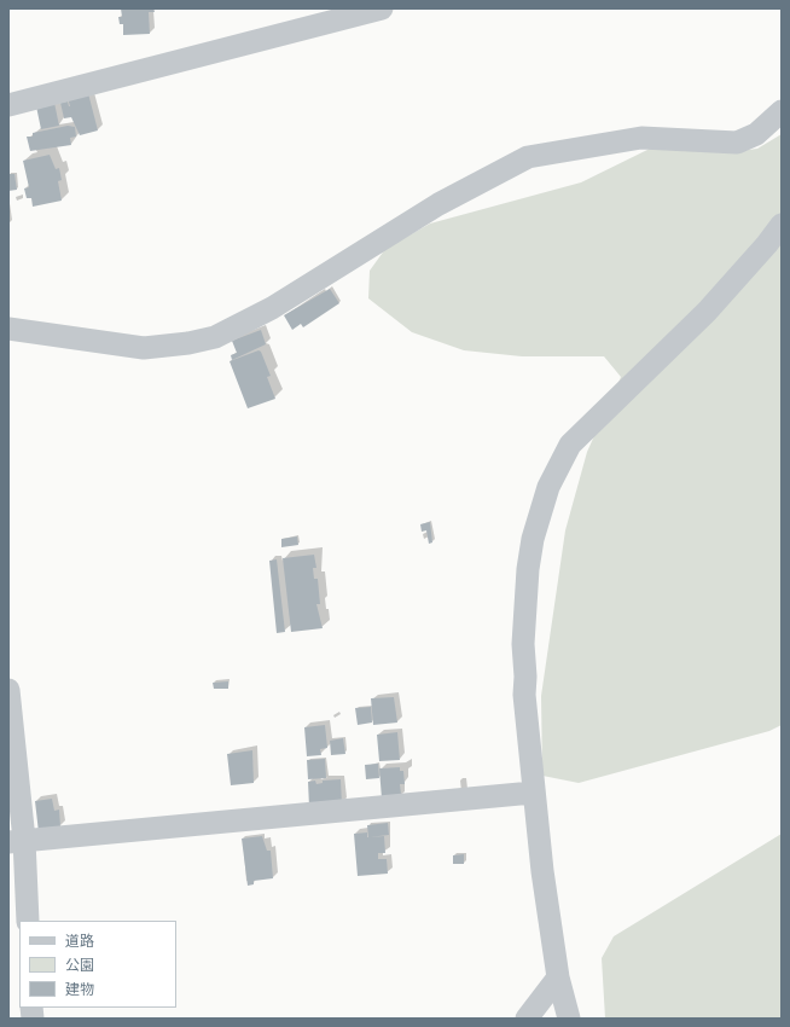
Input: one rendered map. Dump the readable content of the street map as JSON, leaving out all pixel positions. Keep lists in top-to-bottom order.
{
  "legend": ["道路", "公園", "建物"]
}
